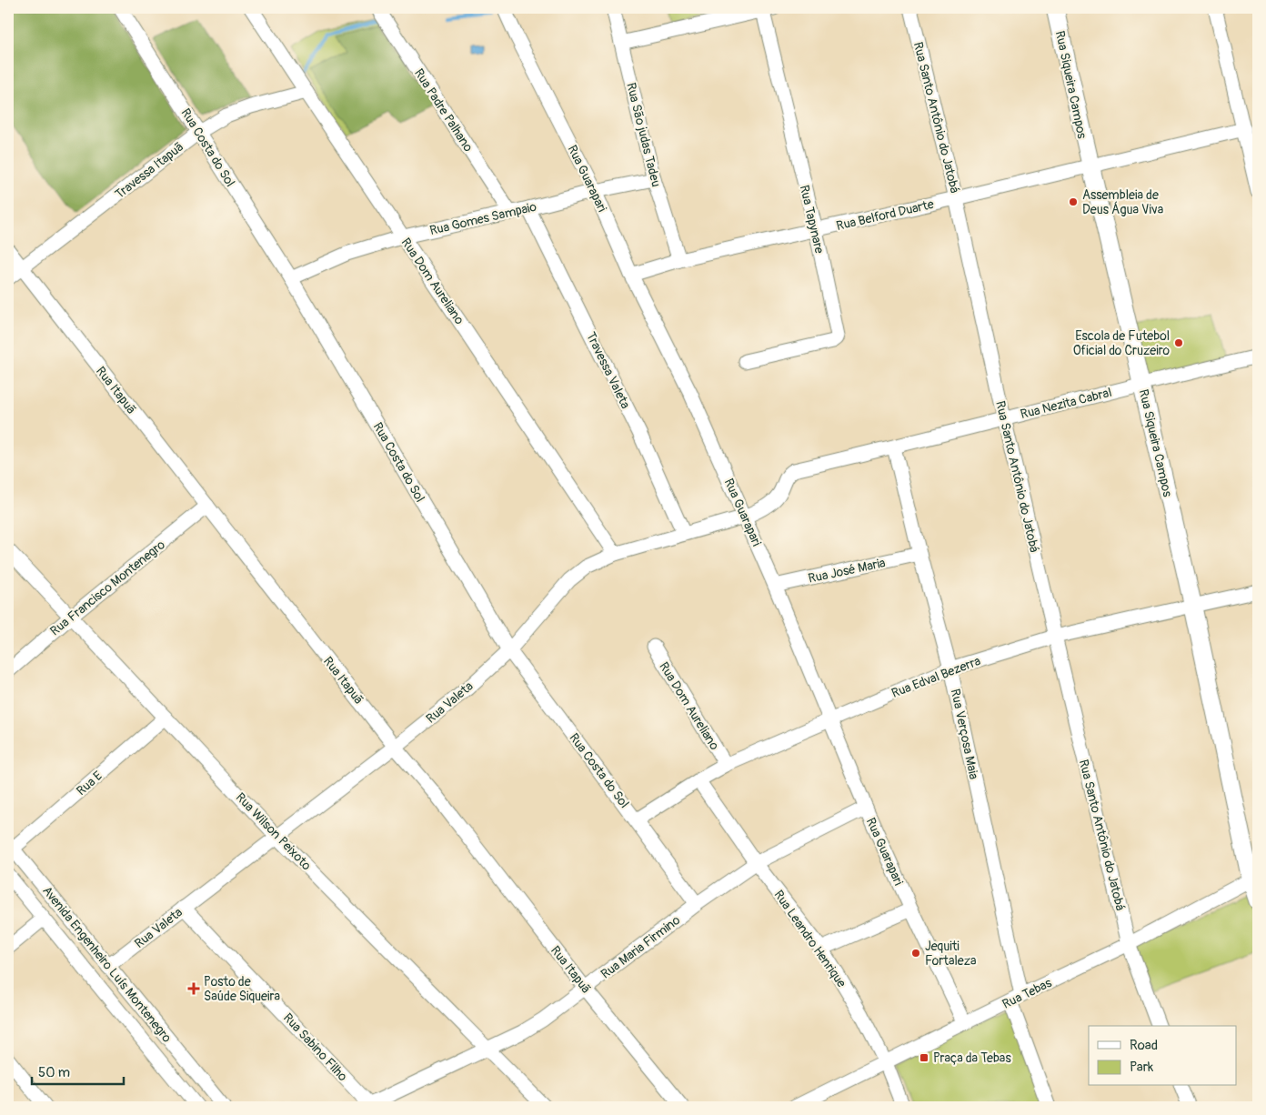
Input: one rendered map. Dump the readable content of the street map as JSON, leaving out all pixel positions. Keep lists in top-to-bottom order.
{
  "streets": {
    "street": [
      "Rua Siqueira Campos",
      "Rua Padre Palhano",
      "Rua Santo Antônio do Jatobá",
      "Rua São judas Tadeu",
      "Rua Costa do Sol",
      "Travessa Itapuã",
      "Rua Guarapari",
      "Rua Belford Duarte",
      "Rua Gomes Sampaio",
      "Rua Tapynare",
      "Rua Dom Aureliano",
      "Travessa Valeta",
      "Rua Itapuã",
      "Rua Nezita Cabral",
      "Rua José Maria",
      "Rua Francisco Montenegro",
      "Rua Edval Bezerra",
      "Rua Valeta",
      "Rua Verçosa Maia",
      "Rua E",
      "Rua Wilson Peixoto",
      "Rua Leandro Henrique",
      "Rua Maria Firmino",
      "Avenida Engenheiro Luís Montenegro",
      "Rua Tebas",
      "Rua Sabino Filho"
    ]
  },
  "crossings": [
    ["Rua Siqueira Campos", "Rua Belford Duarte"],
    ["Rua Siqueira Campos", "Rua Nezita Cabral"],
    ["Rua Siqueira Campos", "Rua Edval Bezerra"],
    ["Rua Siqueira Campos", "Rua Tebas"],
    ["Rua Padre Palhano", "Rua Gomes Sampaio"],
    ["Rua Santo Antônio do Jatobá", "Rua Belford Duarte"],
    ["Rua Santo Antônio do Jatobá", "Rua Nezita Cabral"],
    ["Rua Santo Antônio do Jatobá", "Rua Edval Bezerra"],
    ["Rua Santo Antônio do Jatobá", "Rua Tebas"],
    ["Rua São judas Tadeu", "Rua Belford Duarte"],
    ["Rua São judas Tadeu", "Rua Gomes Sampaio"],
    ["Rua Costa do Sol", "Travessa Itapuã"],
    ["Rua Costa do Sol", "Rua Gomes Sampaio"],
    ["Rua Costa do Sol", "Rua Edval Bezerra"],
    ["Rua Costa do Sol", "Rua Valeta"],
    ["Rua Costa do Sol", "Rua Maria Firmino"],
    ["Travessa Itapuã", "Rua Dom Aureliano"],
    ["Travessa Itapuã", "Rua Itapuã"],
    ["Rua Guarapari", "Rua Belford Duarte"],
    ["Rua Guarapari", "Rua Gomes Sampaio"],
    ["Rua Guarapari", "Rua José Maria"],
    ["Rua Guarapari", "Rua Edval Bezerra"],
    ["Rua Guarapari", "Rua Valeta"],
    ["Rua Guarapari", "Rua Maria Firmino"],
    ["Rua Guarapari", "Rua Tebas"],
    ["Rua Belford Duarte", "Rua Tapynare"],
    ["Rua Gomes Sampaio", "Rua Dom Aureliano"],
    ["Rua Gomes Sampaio", "Travessa Valeta"],
    ["Rua Dom Aureliano", "Rua Edval Bezerra"],
    ["Rua Dom Aureliano", "Rua Valeta"],
    ["Travessa Valeta", "Rua Valeta"],
    ["Rua Itapuã", "Rua Francisco Montenegro"],
    ["Rua Itapuã", "Rua Valeta"],
    ["Rua Itapuã", "Rua Maria Firmino"],
    ["Rua Nezita Cabral", "Rua Valeta"],
    ["Rua Nezita Cabral", "Rua Verçosa Maia"],
    ["Rua José Maria", "Rua Verçosa Maia"],
    ["Rua Francisco Montenegro", "Rua Wilson Peixoto"],
    ["Rua Edval Bezerra", "Rua Verçosa Maia"],
    ["Rua Edval Bezerra", "Rua Leandro Henrique"],
    ["Rua Valeta", "Rua Wilson Peixoto"],
    ["Rua Valeta", "Avenida Engenheiro Luís Montenegro"],
    ["Rua Valeta", "Rua Sabino Filho"],
    ["Rua Verçosa Maia", "Rua Tebas"],
    ["Rua E", "Rua Wilson Peixoto"],
    ["Rua E", "Avenida Engenheiro Luís Montenegro"],
    ["Rua Wilson Peixoto", "Rua Maria Firmino"],
    ["Rua Leandro Henrique", "Rua Maria Firmino"],
    ["Rua Leandro Henrique", "Rua Tebas"],
    ["Rua Maria Firmino", "Rua Sabino Filho"]
  ],
  "places": {
    "other": ["Assembleia de Deus Água Viva", "Escola de Futebol Oficial do Cruzeiro", "Jequiti Fortaleza"],
    "health": ["Posto de Saúde Siqueira"],
    "transit": ["Praça da Tebas"]
  },
  "legend": ["Road", "Park"],
  "scale_bar": "50 m"
}
